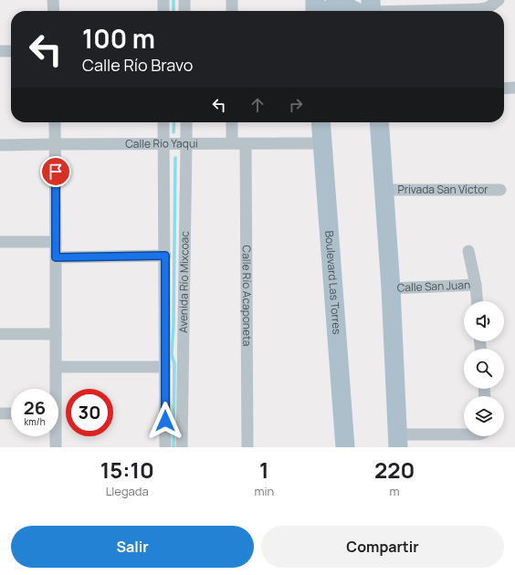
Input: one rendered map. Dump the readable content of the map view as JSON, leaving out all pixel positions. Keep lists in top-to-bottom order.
{
  "streets": {
    "main road": ["Boulevard Las Torres"],
    "street": [
      "Calle Río Yaqui",
      "Privada San Víctor",
      "Avenida Río Mixcoac",
      "Calle San Juan",
      "Calle Río Acaponeta"
    ]
  },
  "crossings": [
    ["Calle Río Yaqui", "Avenida Río Mixcoac"],
    ["Calle Río Yaqui", "Boulevard Las Torres"],
    ["Calle Río Yaqui", "Calle Río Acaponeta"]
  ],
  "page": {
    "turn": ["100 m", "Calle Río Bravo"],
    "speed": "26 km/h",
    "limit": "30",
    "eta": [
      "15:10",
      "Llegada",
      "1",
      "min",
      "220",
      "m"
    ],
    "buttons": ["Salir", "Compartir"]
  }
}
